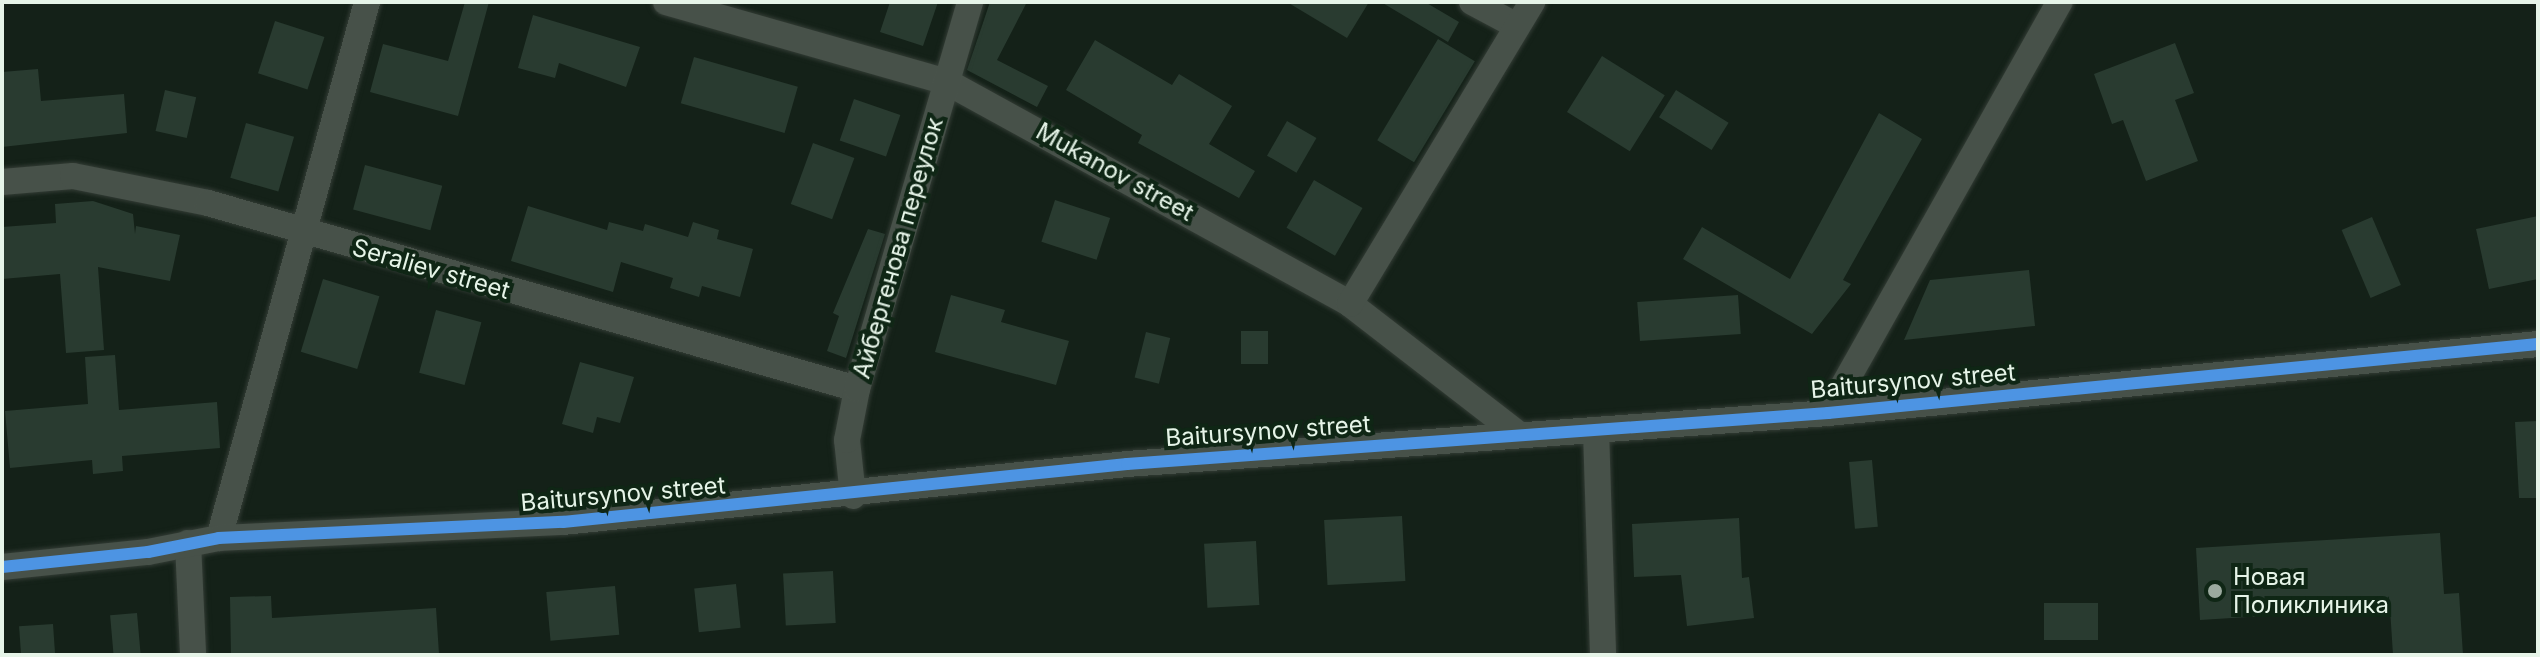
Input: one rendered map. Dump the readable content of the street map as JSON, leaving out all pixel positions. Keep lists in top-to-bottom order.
{
  "streets": {
    "street": [
      "Mukanov street",
      "Айбергенова переулок",
      "Seraliev street",
      "Baitursynov street"
    ]
  },
  "crossings": [
    ["Mukanov street", "Айбергенова переулок"],
    ["Mukanov street", "Baitursynov street"],
    ["Айбергенова переулок", "Seraliev street"],
    ["Айбергенова переулок", "Baitursynov street"]
  ],
  "places": ["Новая Поликлиника"]
}
